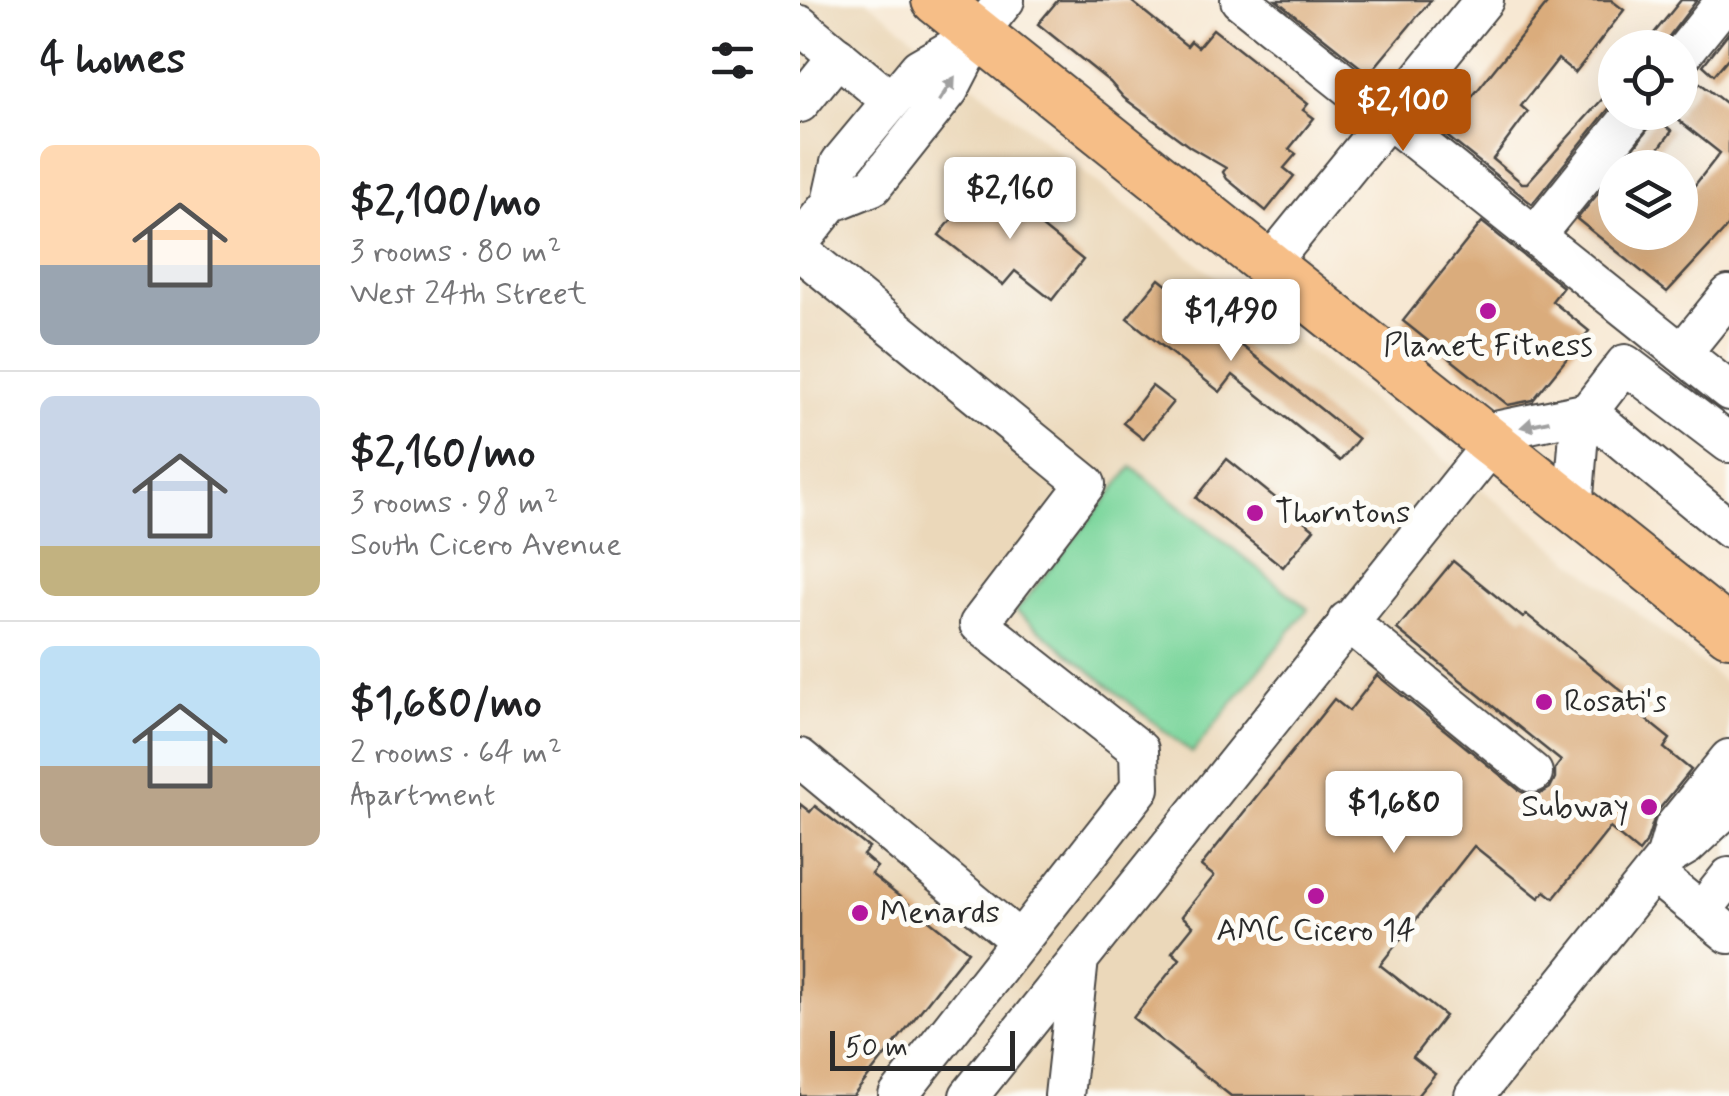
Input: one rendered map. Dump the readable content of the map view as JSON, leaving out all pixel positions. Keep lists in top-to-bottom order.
{
  "places": [
    "Planet Fitness",
    "Thorntons",
    "Rosati's",
    "Subway",
    "AMC Cicero 14",
    "Menards"
  ],
  "scale_bar": "50 m",
  "page": {
    "heading": "4 homes",
    "price": [
      "$2,100",
      "$2,160",
      "$1,490",
      "$1,680"
    ],
    "list": [
      {
        "name": "$2,100/mo",
        "note": "3 rooms · 80 m² · West 24th Street"
      },
      {
        "name": "$2,160/mo",
        "note": "3 rooms · 98 m² · South Cicero Avenue"
      },
      {
        "name": "$1,680/mo",
        "note": "2 rooms · 64 m² · Apartment"
      }
    ],
    "scale": "50 m"
  }
}
